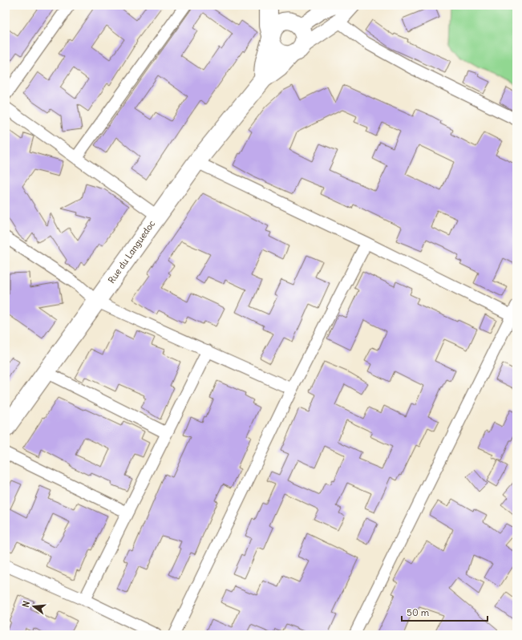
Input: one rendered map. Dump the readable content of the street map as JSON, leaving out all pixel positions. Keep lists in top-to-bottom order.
{
  "streets": {
    "main road": ["Rue du Languedoc"]
  },
  "scale_bar": "50 m",
  "north": "left"
}
